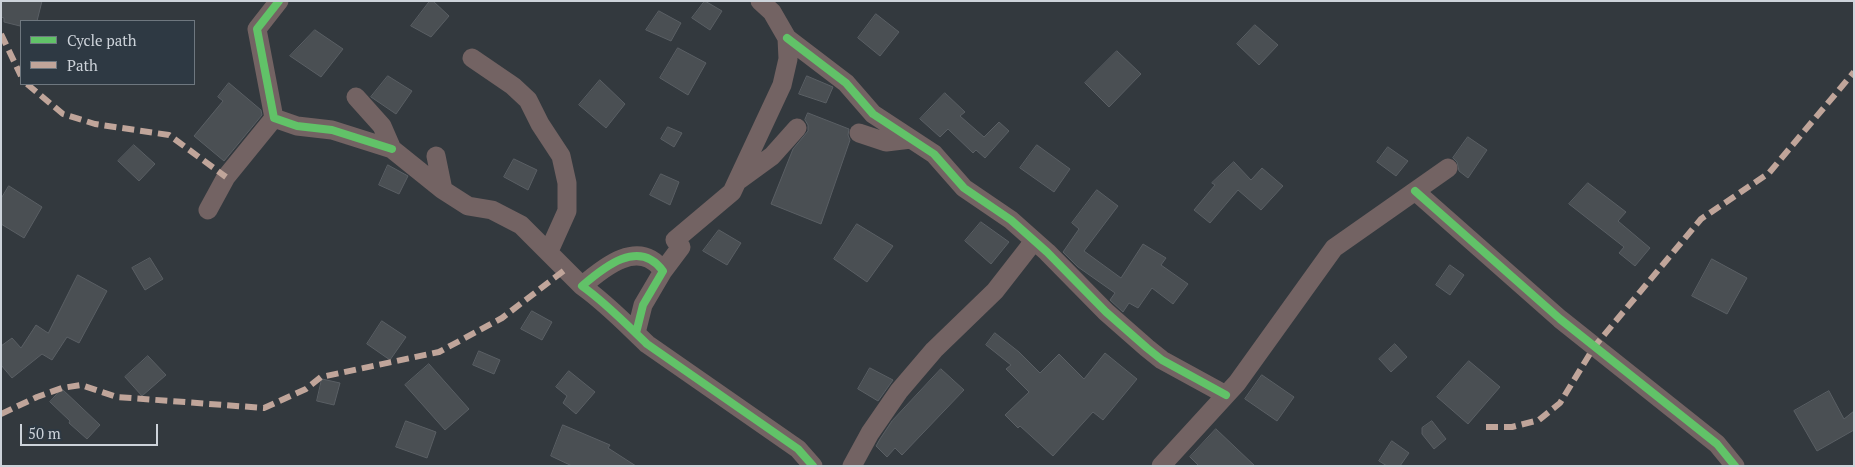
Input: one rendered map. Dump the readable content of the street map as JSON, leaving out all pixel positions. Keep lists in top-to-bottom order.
{
  "legend": ["Cycle path", "Path"],
  "scale_bar": "50 m"
}
